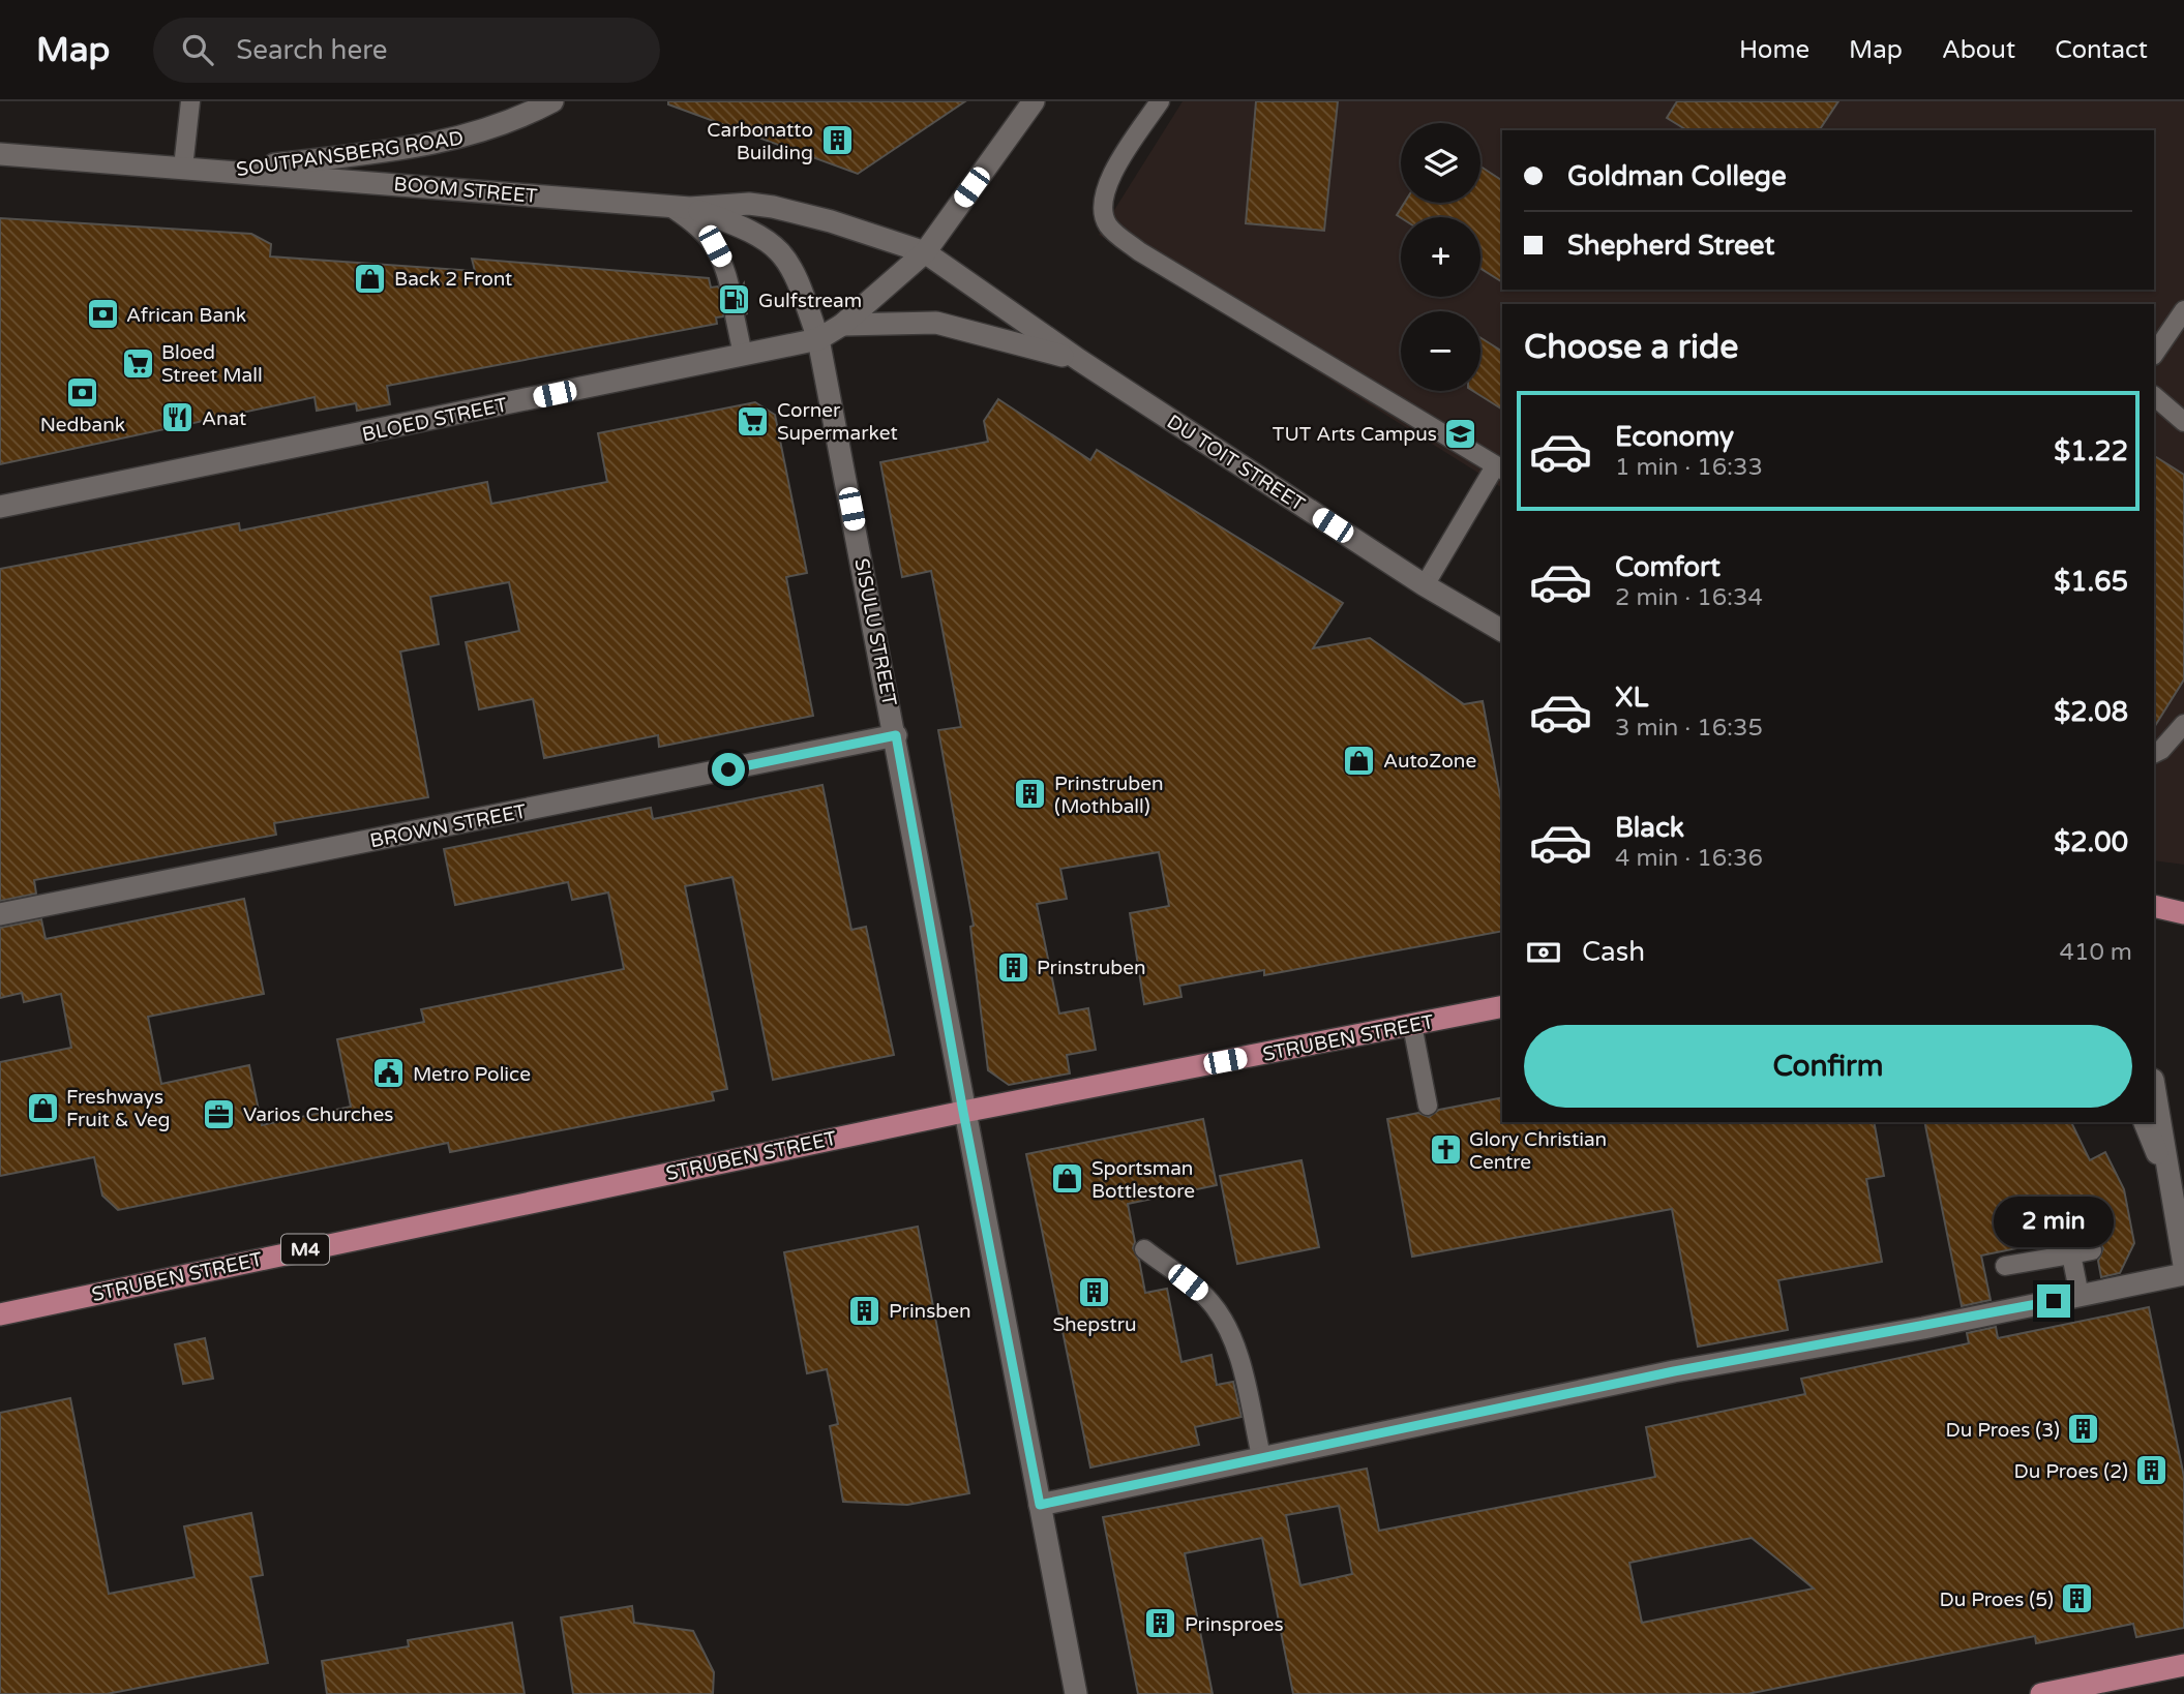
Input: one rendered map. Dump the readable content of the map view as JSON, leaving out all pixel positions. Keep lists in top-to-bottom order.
{
  "streets": {
    "main road": ["STRUBEN STREET", "M4"],
    "street": [
      "SOUTPANSBERG ROAD",
      "BOOM STREET",
      "BLOED STREET",
      "DU TOIT STREET",
      "SISULU STREET",
      "BROWN STREET"
    ]
  },
  "crossings": [
    ["SOUTPANSBERG ROAD", "BOOM STREET"],
    ["BOOM STREET", "BLOED STREET"],
    ["BOOM STREET", "DU TOIT STREET"],
    ["BOOM STREET", "SISULU STREET"],
    ["BLOED STREET", "DU TOIT STREET"],
    ["BLOED STREET", "SISULU STREET"],
    ["SISULU STREET", "BROWN STREET"],
    ["SISULU STREET", "STRUBEN STREET"]
  ],
  "places": {
    "building": [
      "Carbonatto Building",
      "Prinstruben (Mothball)",
      "Prinstruben",
      "Shepstru",
      "Prinsben",
      "Du Proes (3)",
      "Du Proes (2)",
      "Du Proes (5)",
      "Prinsproes"
    ],
    "shop": [
      "Back 2 Front",
      "AutoZone",
      "Freshways Fruit & Veg",
      "Sportsman Bottlestore"
    ],
    "fuel station": ["Gulfstream"],
    "bank": ["African Bank", "Nedbank"],
    "supermarket": ["Bloed Street Mall", "Corner Supermarket"],
    "restaurant": ["Anat"],
    "school or university": ["TUT Arts Campus"],
    "public building": ["Metro Police"],
    "office": ["Varios Churches"],
    "church": ["Glory Christian Centre"]
  },
  "page": {
    "header": "Map",
    "search": "Search here",
    "nav": [
      "Home",
      "Map",
      "About",
      "Contact"
    ],
    "map_buttons": ["+", "−"],
    "banner": ["Goldman College", "Shepherd Street"],
    "heading": "Choose a ride",
    "list": [
      {
        "name": "Economy",
        "note": "1 min · 16:33",
        "value": "$1.22"
      },
      {
        "name": "Comfort",
        "note": "2 min · 16:34",
        "value": "$1.65"
      },
      {
        "name": "XL",
        "note": "3 min · 16:35",
        "value": "$2.08"
      },
      {
        "name": "Black",
        "note": "4 min · 16:36",
        "value": "$2.00"
      }
    ],
    "pay": ["Cash", "410 m"],
    "buttons": "Confirm",
    "bubble": "2 min"
  }
}
